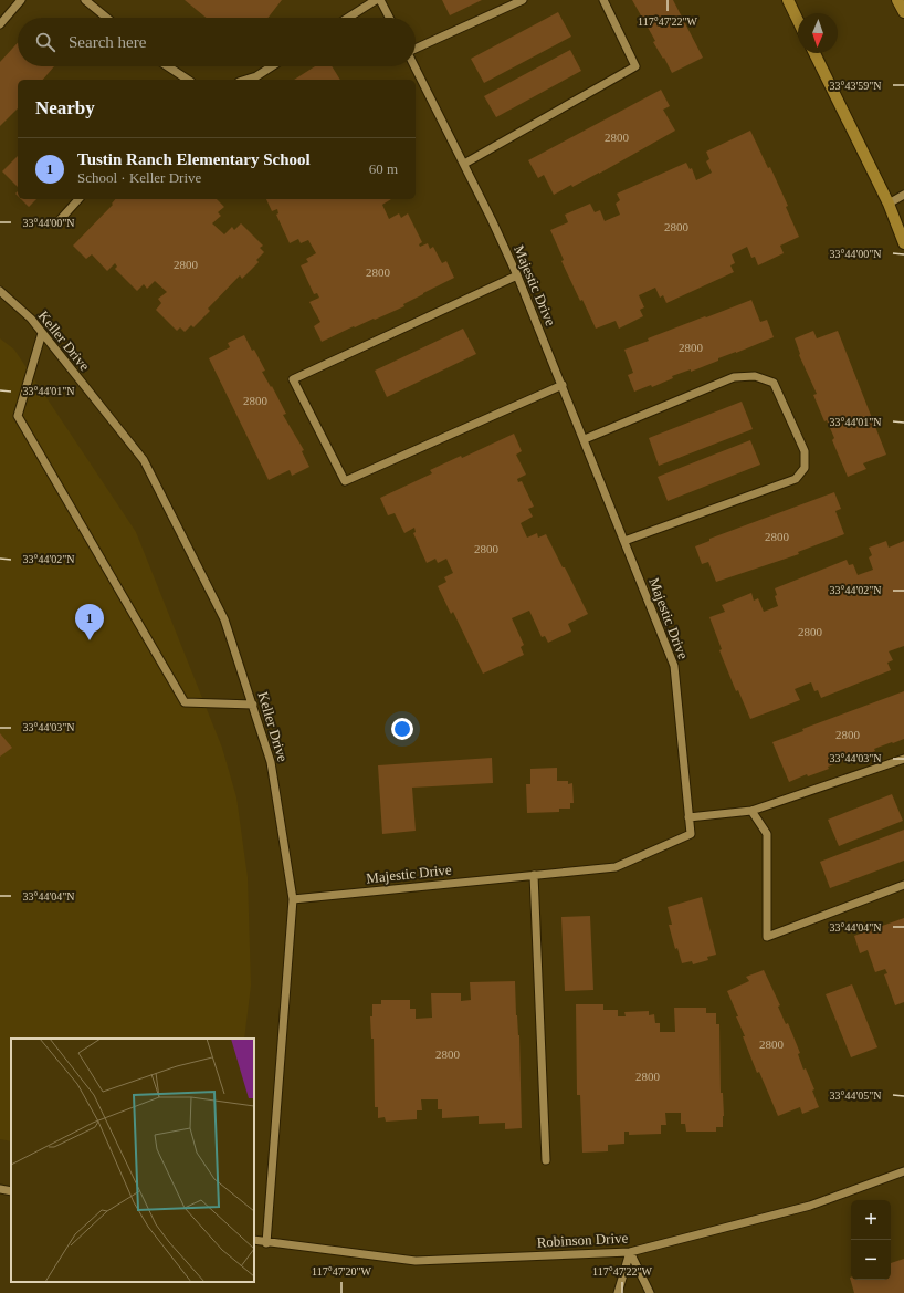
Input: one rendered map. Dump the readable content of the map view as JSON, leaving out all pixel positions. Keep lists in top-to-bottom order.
{
  "streets": {
    "street": ["Majestic Drive", "Keller Drive", "Robinson Drive"]
  },
  "crossings": [
    ["Majestic Drive", "Keller Drive"],
    ["Keller Drive", "Robinson Drive"]
  ],
  "house_numbers": [
    "2800",
    "2800",
    "2800",
    "2800",
    "2800",
    "2800",
    "2800",
    "2800",
    "2800",
    "2800",
    "2800",
    "2800",
    "2800"
  ],
  "north": "bottom",
  "page": {
    "search": "Search here",
    "heading": "Nearby",
    "list": [
      {
        "mark": "1",
        "name": "Tustin Ranch Elementary School",
        "note": "School · Keller Drive",
        "value": "60 m"
      }
    ],
    "pins": "1",
    "map_buttons": ["+", "−"]
  },
  "coordinates": [
    "117°47'22\"W",
    "33°43'59\"N",
    "33°44'00\"N",
    "33°44'01\"N",
    "33°44'02\"N",
    "33°44'03\"N",
    "33°44'04\"N",
    "33°44'05\"N",
    "117°47'20\"W"
  ]
}
